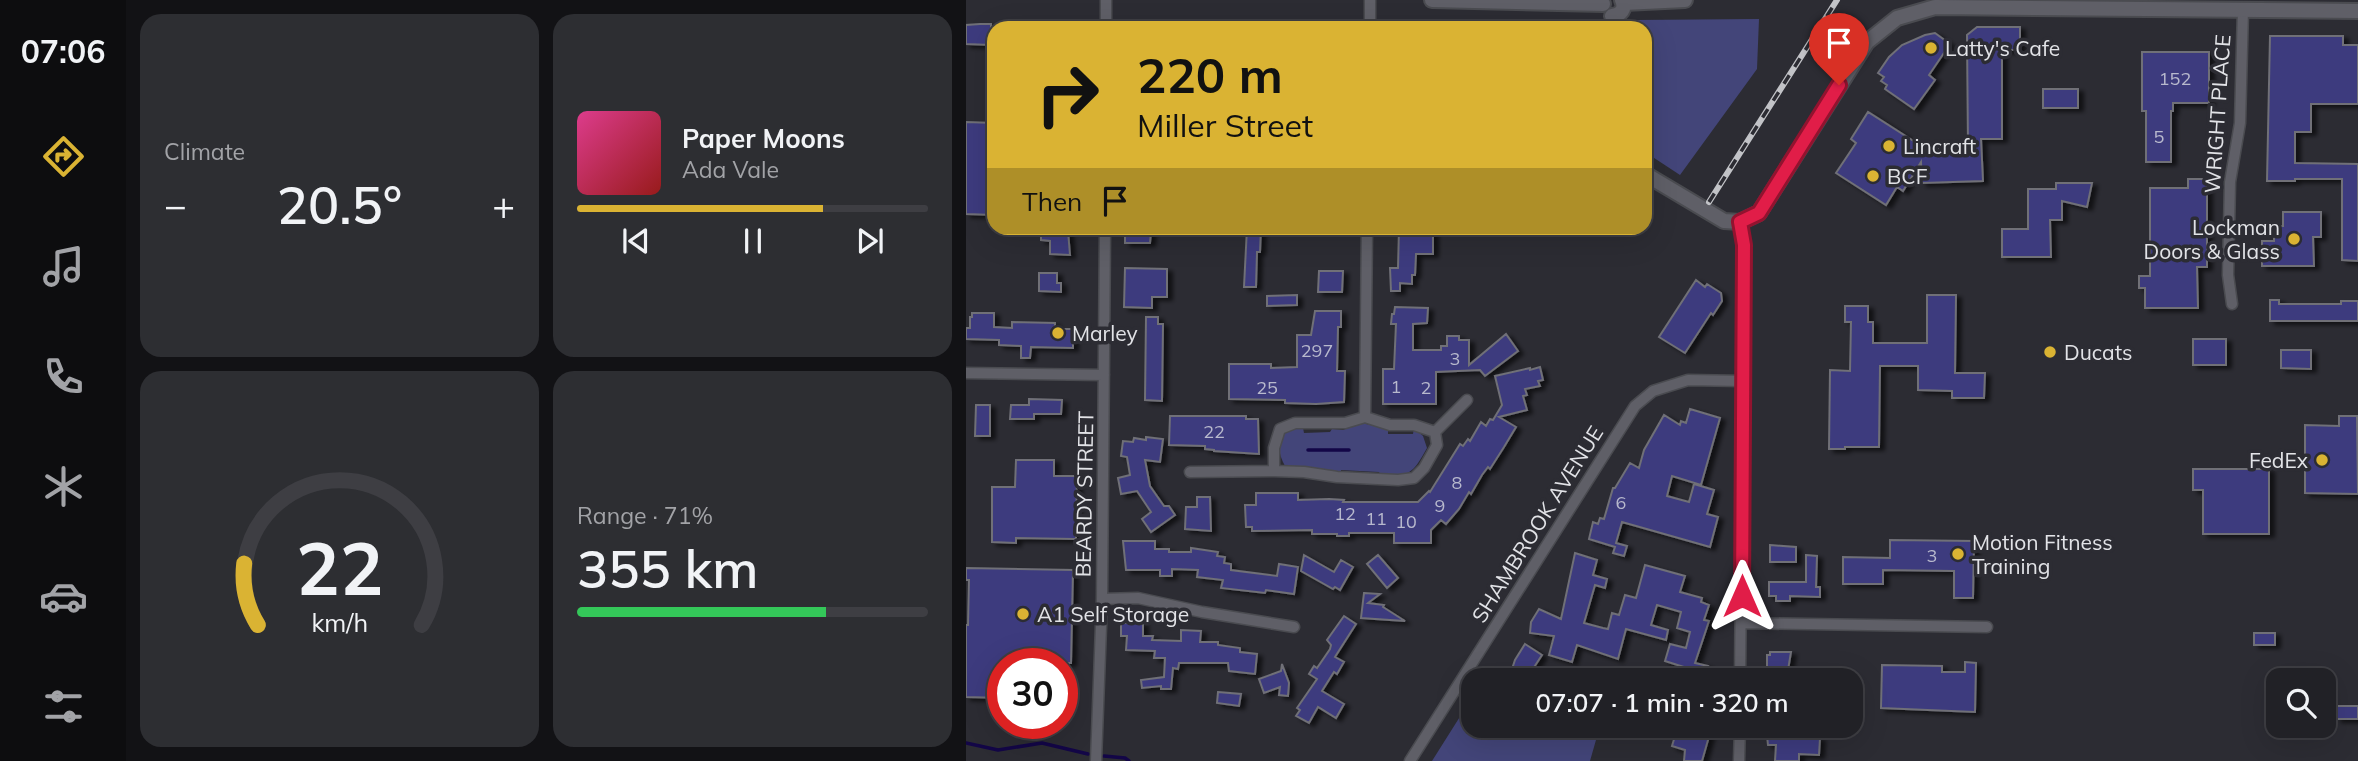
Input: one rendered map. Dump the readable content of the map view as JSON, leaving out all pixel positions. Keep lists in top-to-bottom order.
{
  "streets": {
    "street": ["WRIGHT PLACE", "BEARDY STREET", "SHAMBROOK AVENUE"]
  },
  "places": [
    "Latty's Cafe",
    "Lincraft",
    "BCF",
    "Lockman Doors & Glass",
    "Marley",
    "Ducats",
    "FedEx",
    "Motion Fitness Training",
    "A1 Self Storage"
  ],
  "house_numbers": [
    "152",
    "5",
    "297",
    "3",
    "1",
    "25",
    "2",
    "22",
    "8",
    "6",
    "9",
    "12",
    "11",
    "10",
    "3"
  ],
  "page": {
    "tabs": "07:06",
    "tile": [
      "Climate",
      ["Range · 71%", "355 km"]
    ],
    "turn": ["220 m", "Miller Street"],
    "song": ["Paper Moons", "Ada Vale"],
    "then": "Then",
    "heat": ["−", "20.5°", "+"],
    "limit": "30",
    "trip": "07:07 · 1 min · 320 m",
    "gauge": ["22", "km/h"]
  }
}
